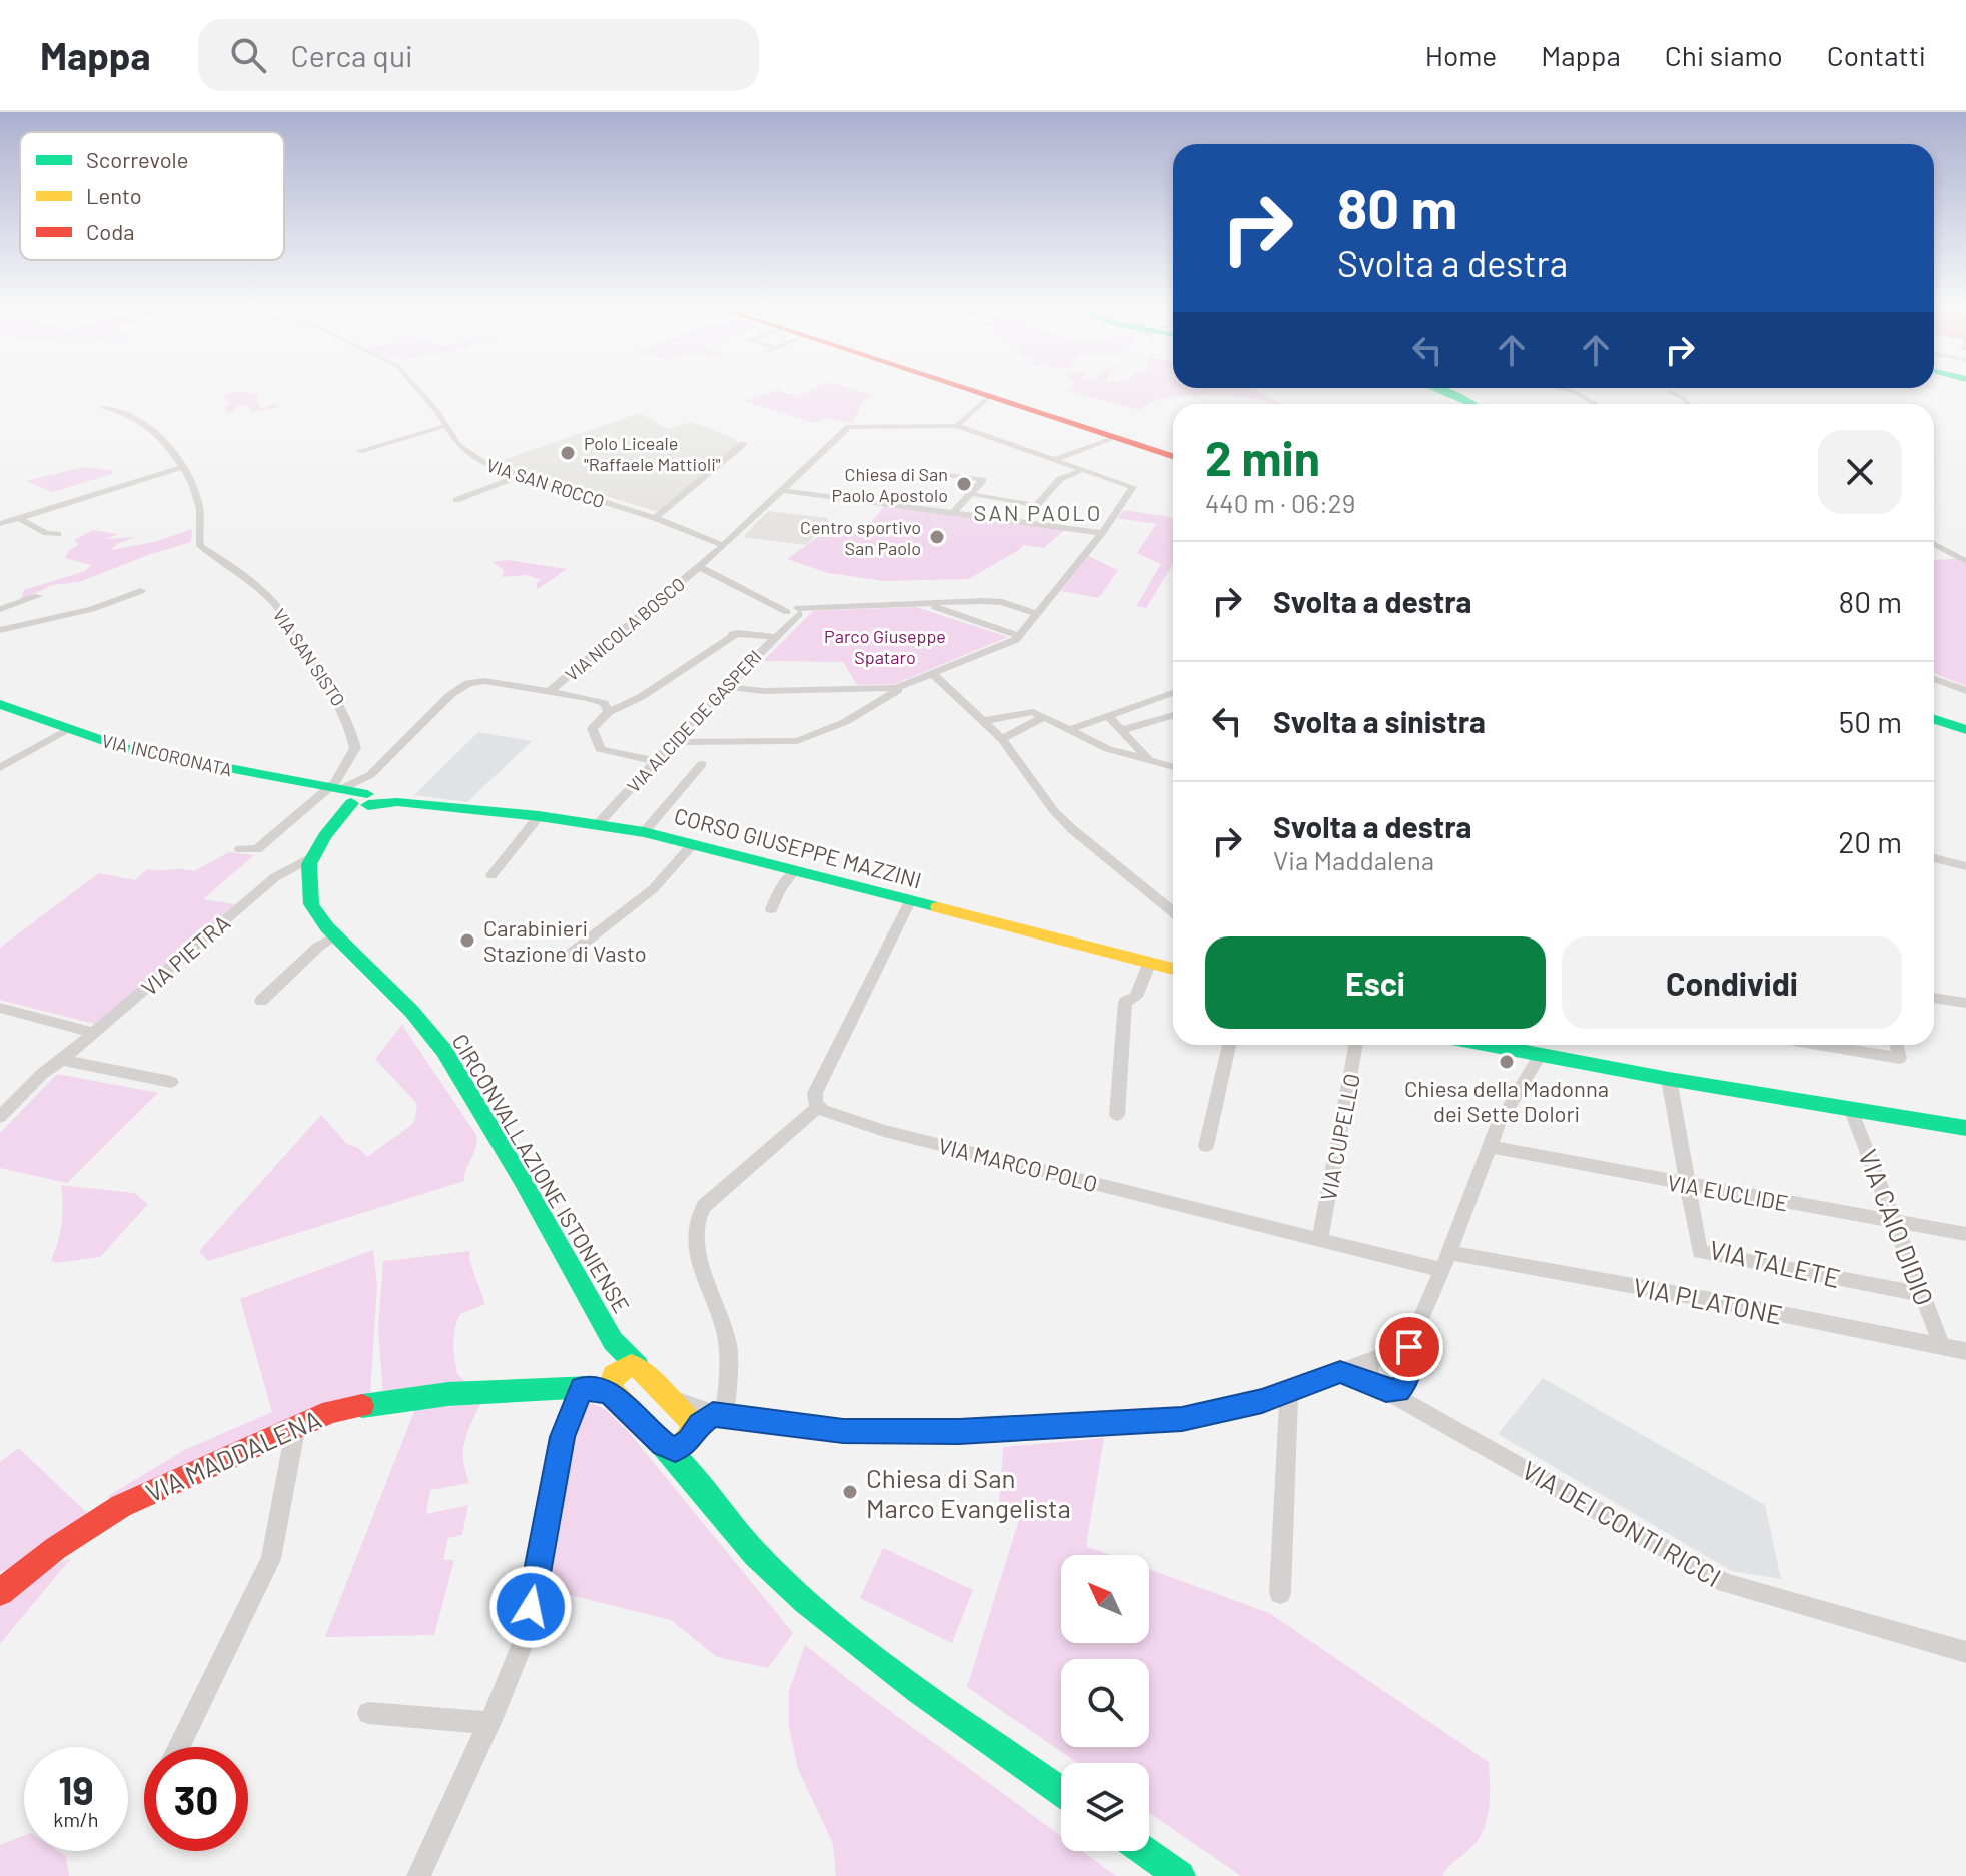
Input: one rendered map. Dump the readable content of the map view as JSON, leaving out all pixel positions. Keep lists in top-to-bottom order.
{
  "streets": {
    "main road": [
      "VIA INCORONATA",
      "CORSO GIUSEPPE MAZZINI",
      "CIRCONVALLAZIONE ISTONIENSE",
      "VIA MADDALENA"
    ],
    "street": [
      "VIA SAN ROCCO",
      "VIA NICOLA BOSCO",
      "VIA SAN SISTO",
      "VIA ALCIDE DE GASPERI",
      "VIA PIETRA",
      "VIA CUPELLO",
      "VIA MARCO POLO",
      "VIA EUCLIDE",
      "VIA CAIO DIDIO",
      "VIA TALETE",
      "VIA PLATONE",
      "VIA DEI CONTI RICCI"
    ]
  },
  "crossings": [
    ["VIA SAN SISTO", "VIA INCORONATA"],
    ["VIA SAN SISTO", "CORSO GIUSEPPE MAZZINI"],
    ["VIA ALCIDE DE GASPERI", "CORSO GIUSEPPE MAZZINI"],
    ["VIA INCORONATA", "CORSO GIUSEPPE MAZZINI"],
    ["VIA PIETRA", "CIRCONVALLAZIONE ISTONIENSE"],
    ["VIA CUPELLO", "VIA MARCO POLO"],
    ["VIA MARCO POLO", "VIA PLATONE"],
    ["CIRCONVALLAZIONE ISTONIENSE", "VIA MADDALENA"],
    ["VIA EUCLIDE", "VIA CAIO DIDIO"],
    ["VIA EUCLIDE", "VIA TALETE"],
    ["VIA CAIO DIDIO", "VIA TALETE"],
    ["VIA CAIO DIDIO", "VIA PLATONE"]
  ],
  "districts": ["SAN PAOLO"],
  "parks": ["Parco Giuseppe Spataro"],
  "places": [
    "Polo Liceale \"Raffaele Mattioli\"",
    "Chiesa di San Paolo Apostolo",
    "Centro sportivo San Paolo",
    "Carabinieri Stazione di Vasto",
    "Chiesa della Madonna dei Sette Dolori",
    "Chiesa di San Marco Evangelista"
  ],
  "legend": ["Scorrevole", "Lento", "Coda"],
  "north": "top left",
  "page": {
    "header": "Mappa",
    "search": "Cerca qui",
    "nav": [
      "Home",
      "Mappa",
      "Chi siamo",
      "Contatti"
    ],
    "turn": ["80 m", "Svolta a destra"],
    "heading": ["2 min", "440 m · 06:29"],
    "list": [
      {
        "name": "Svolta a destra",
        "value": "80 m"
      },
      {
        "name": "Svolta a sinistra",
        "value": "50 m"
      },
      {
        "name": "Svolta a destra",
        "note": "Via Maddalena",
        "value": "20 m"
      }
    ],
    "buttons": ["Esci", "Condividi"],
    "speed": "19 km/h",
    "limit": "30"
  }
}
